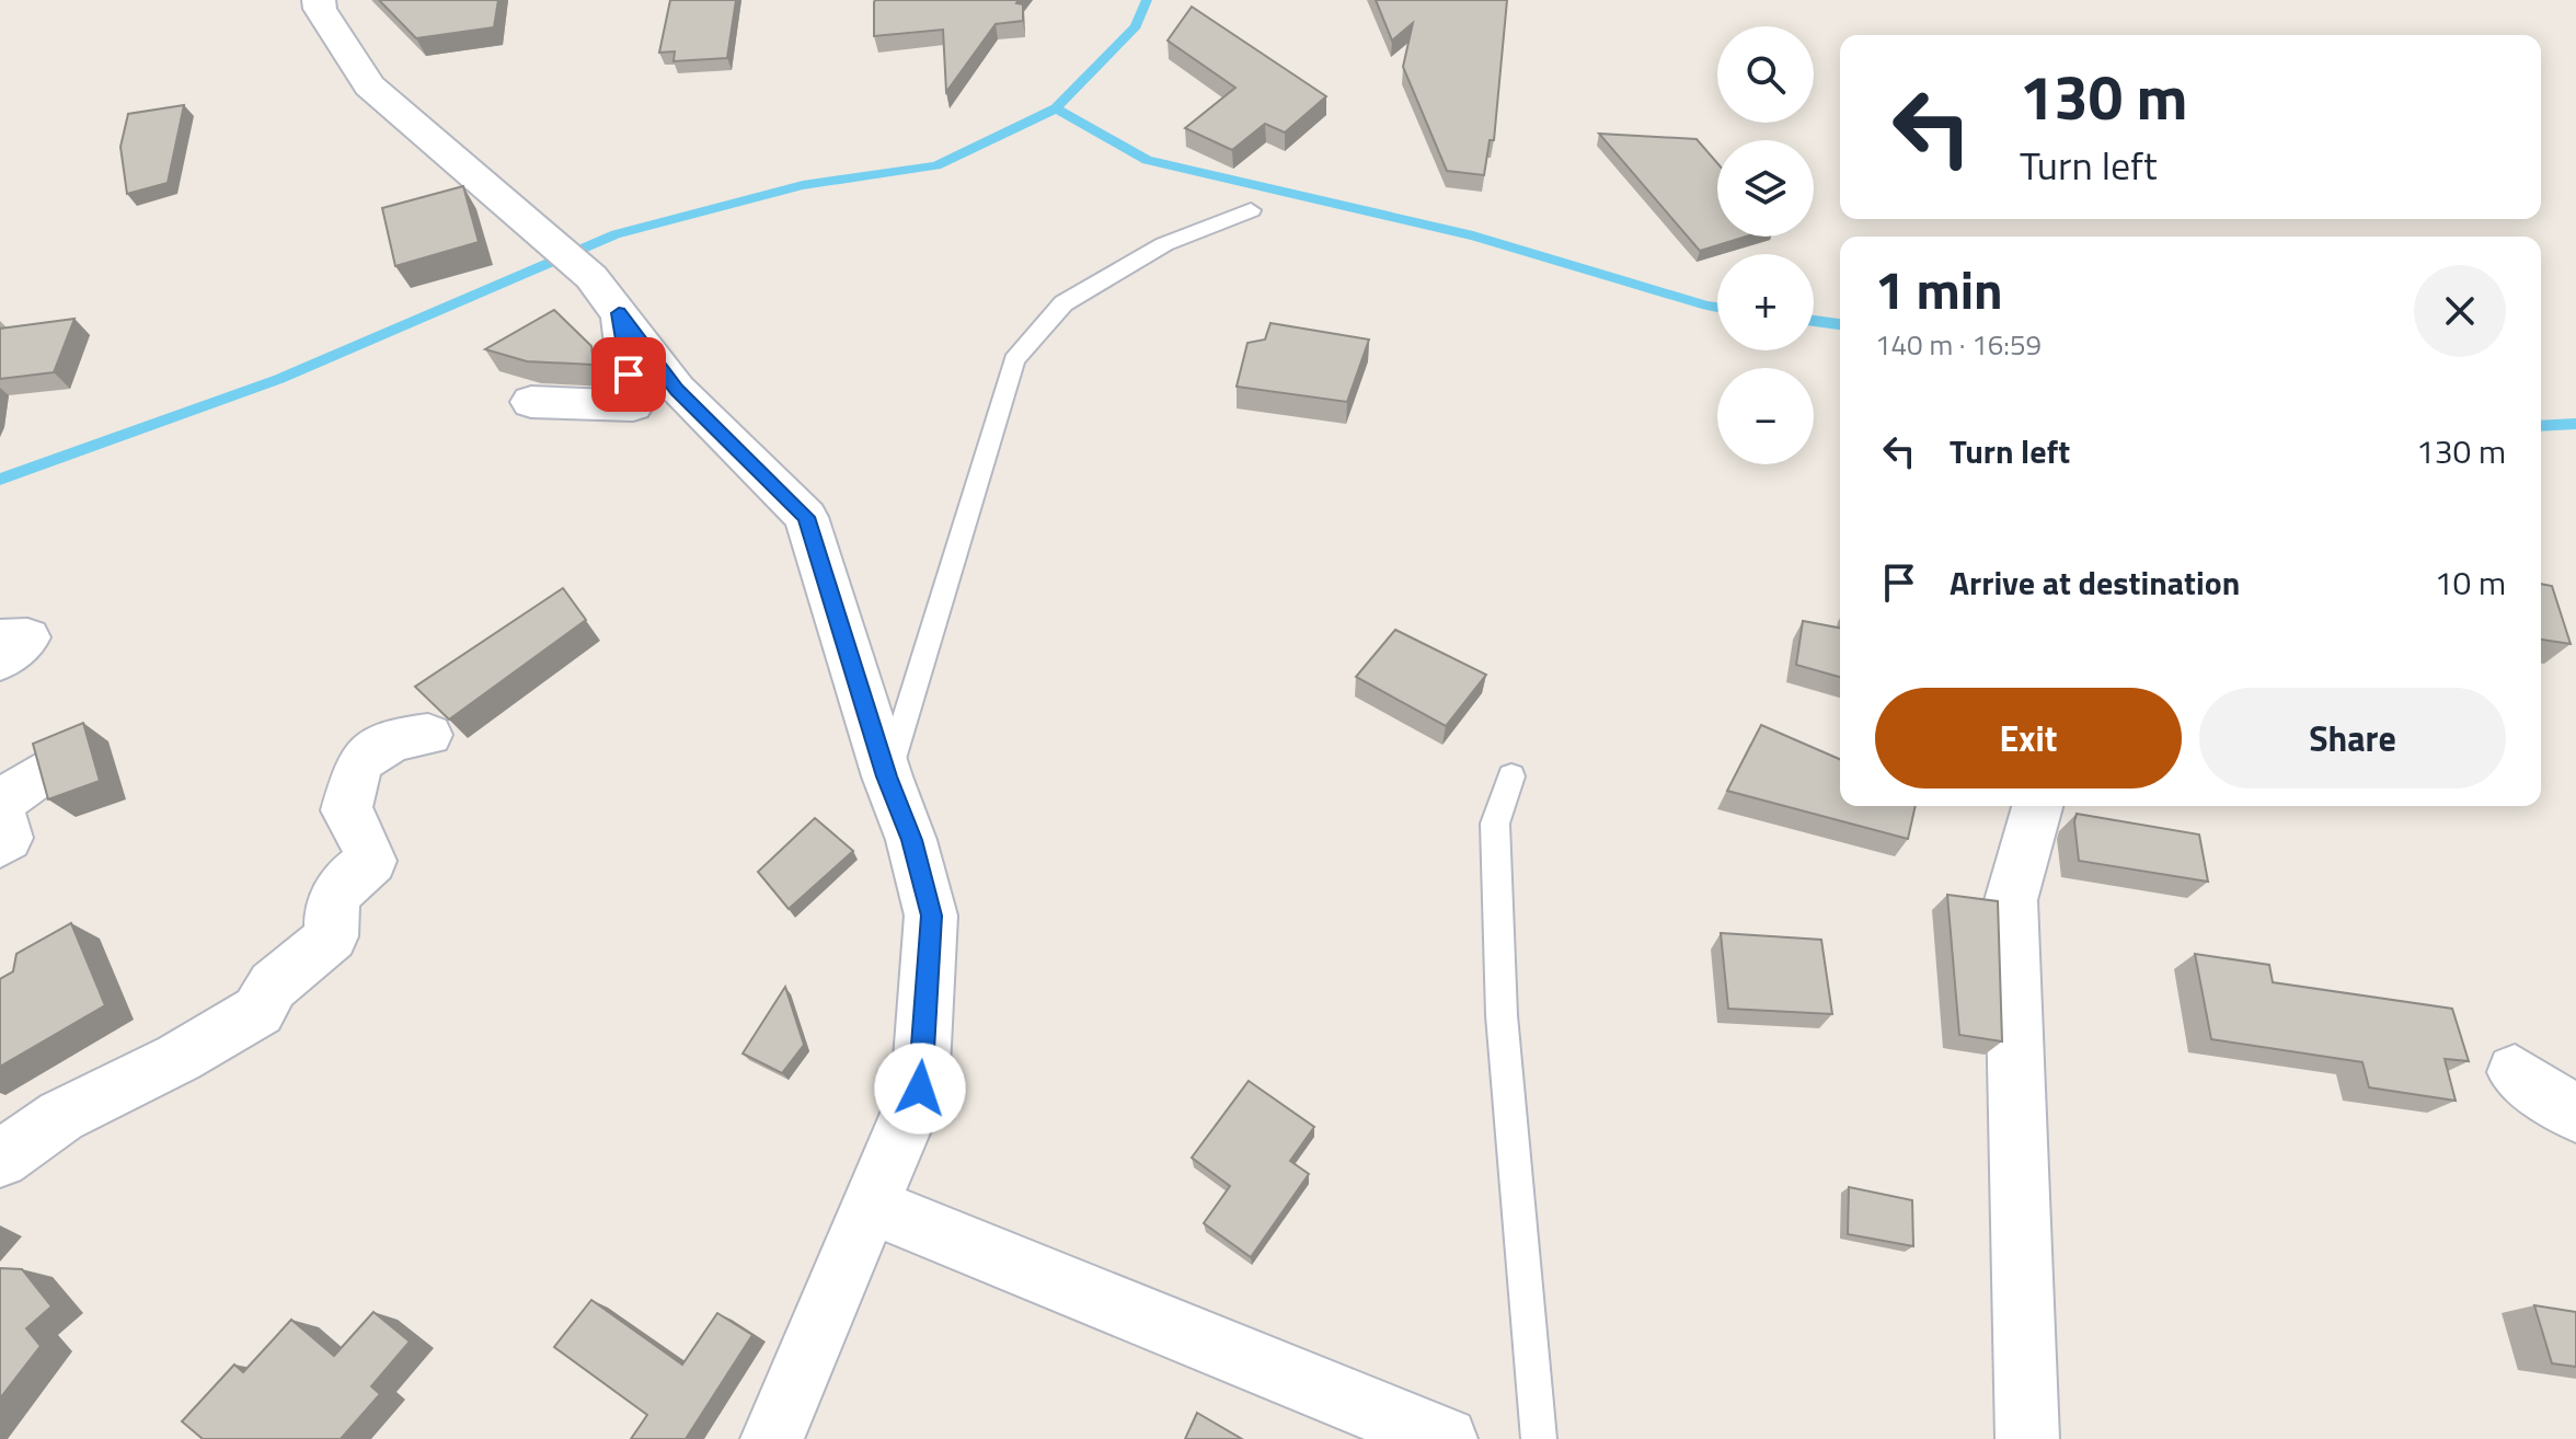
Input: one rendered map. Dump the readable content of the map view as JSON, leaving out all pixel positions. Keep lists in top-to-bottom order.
{
  "page": {
    "map_buttons": ["+", "−"],
    "turn": ["130 m", "Turn left"],
    "heading": ["1 min", "140 m · 16:59"],
    "list": [
      {
        "name": "Turn left",
        "value": "130 m"
      },
      {
        "name": "Arrive at destination",
        "value": "10 m"
      }
    ],
    "buttons": ["Exit", "Share"]
  }
}
